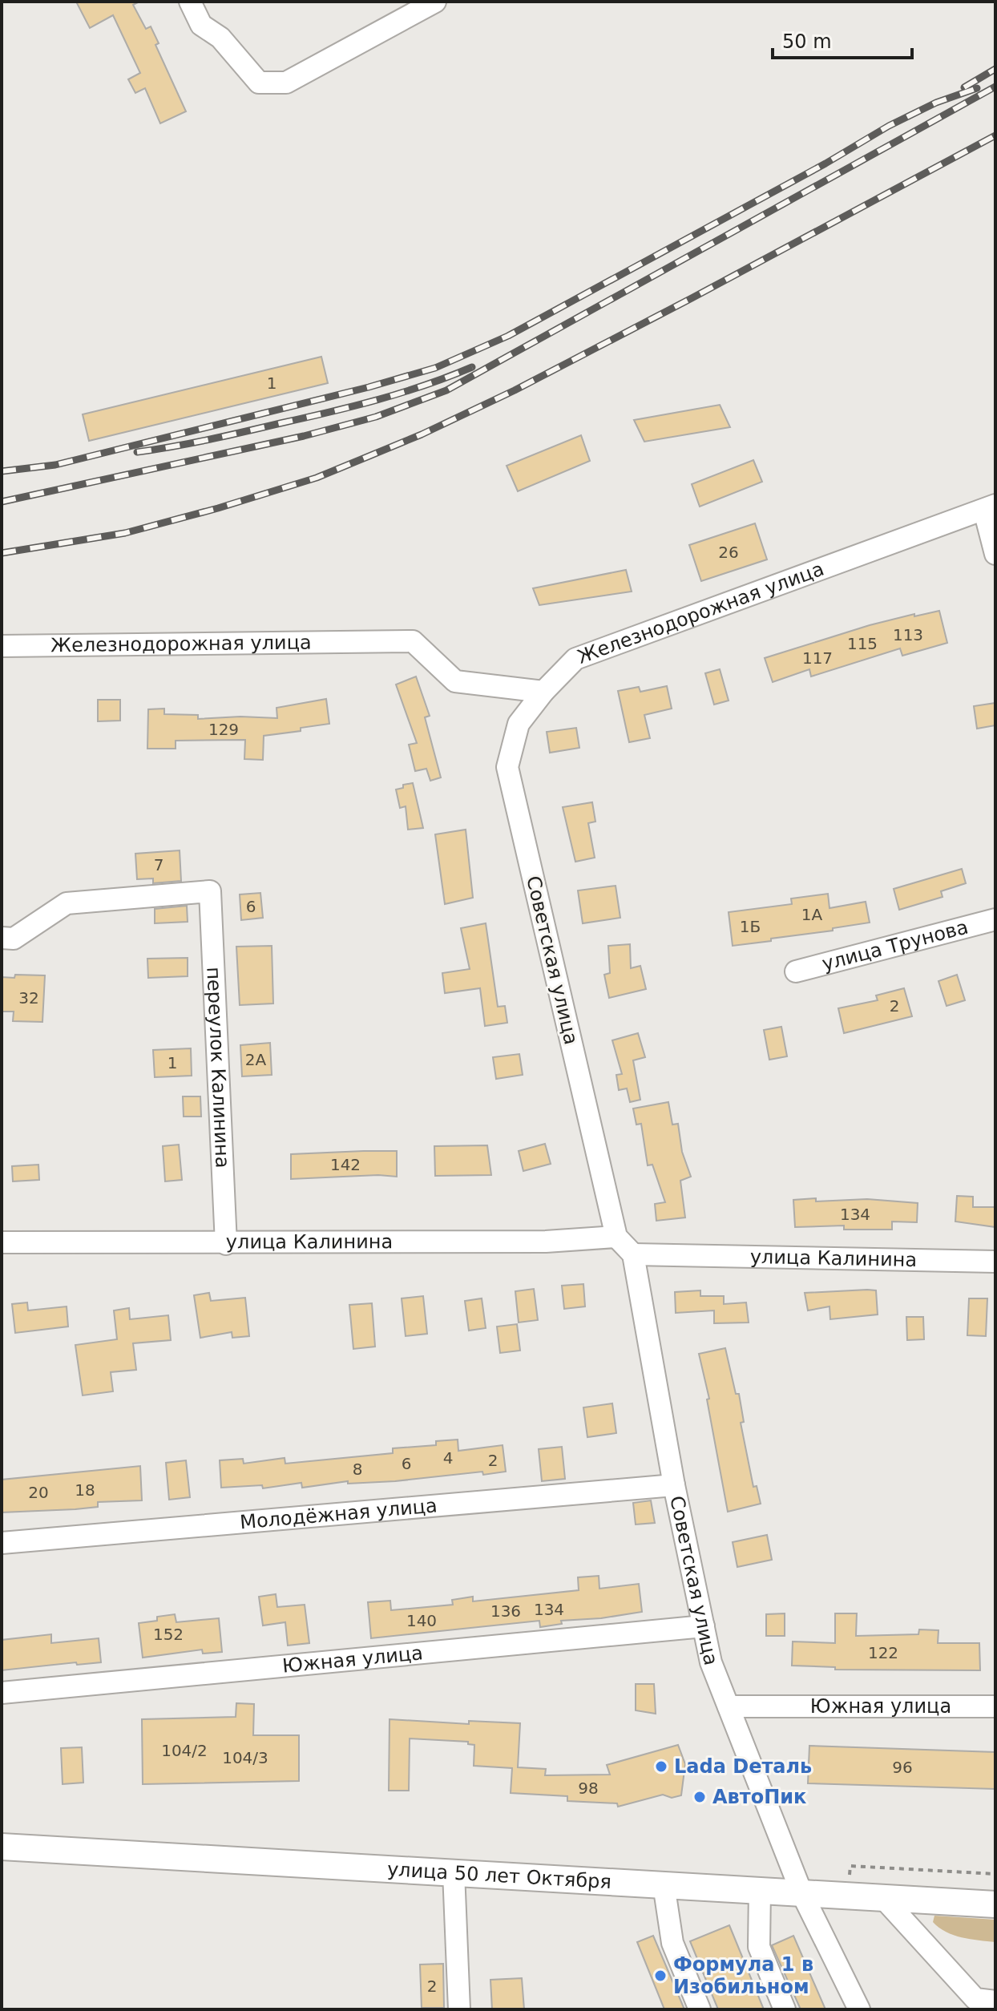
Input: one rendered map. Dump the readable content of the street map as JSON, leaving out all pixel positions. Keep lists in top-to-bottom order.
{
  "streets": {
    "main road": ["улица 50 лет Октября"],
    "street": [
      "Железнодорожная улица",
      "улица Трунова",
      "Советская улица",
      "переулок Калинина",
      "улица Калинина",
      "Молодёжная улица",
      "Южная улица"
    ]
  },
  "crossings": [
    ["Железнодорожная улица", "Советская улица"],
    ["Советская улица", "улица Калинина"],
    ["Советская улица", "Молодёжная улица"],
    ["Советская улица", "Южная улица"],
    ["Советская улица", "улица 50 лет Октября"],
    ["переулок Калинина", "улица Калинина"]
  ],
  "places": ["Lada Dеталь", "АвтоПик", "Формула 1 в Изобильном"],
  "house_numbers": [
    "1",
    "26",
    "113",
    "115",
    "117",
    "129",
    "7",
    "6",
    "1А",
    "1Б",
    "32",
    "2",
    "2А",
    "1",
    "142",
    "134",
    "4",
    "2",
    "6",
    "8",
    "18",
    "20",
    "134",
    "136",
    "140",
    "152",
    "122",
    "104/2",
    "104/3",
    "96",
    "98",
    "2"
  ],
  "scale_bar": "50 m"
}
